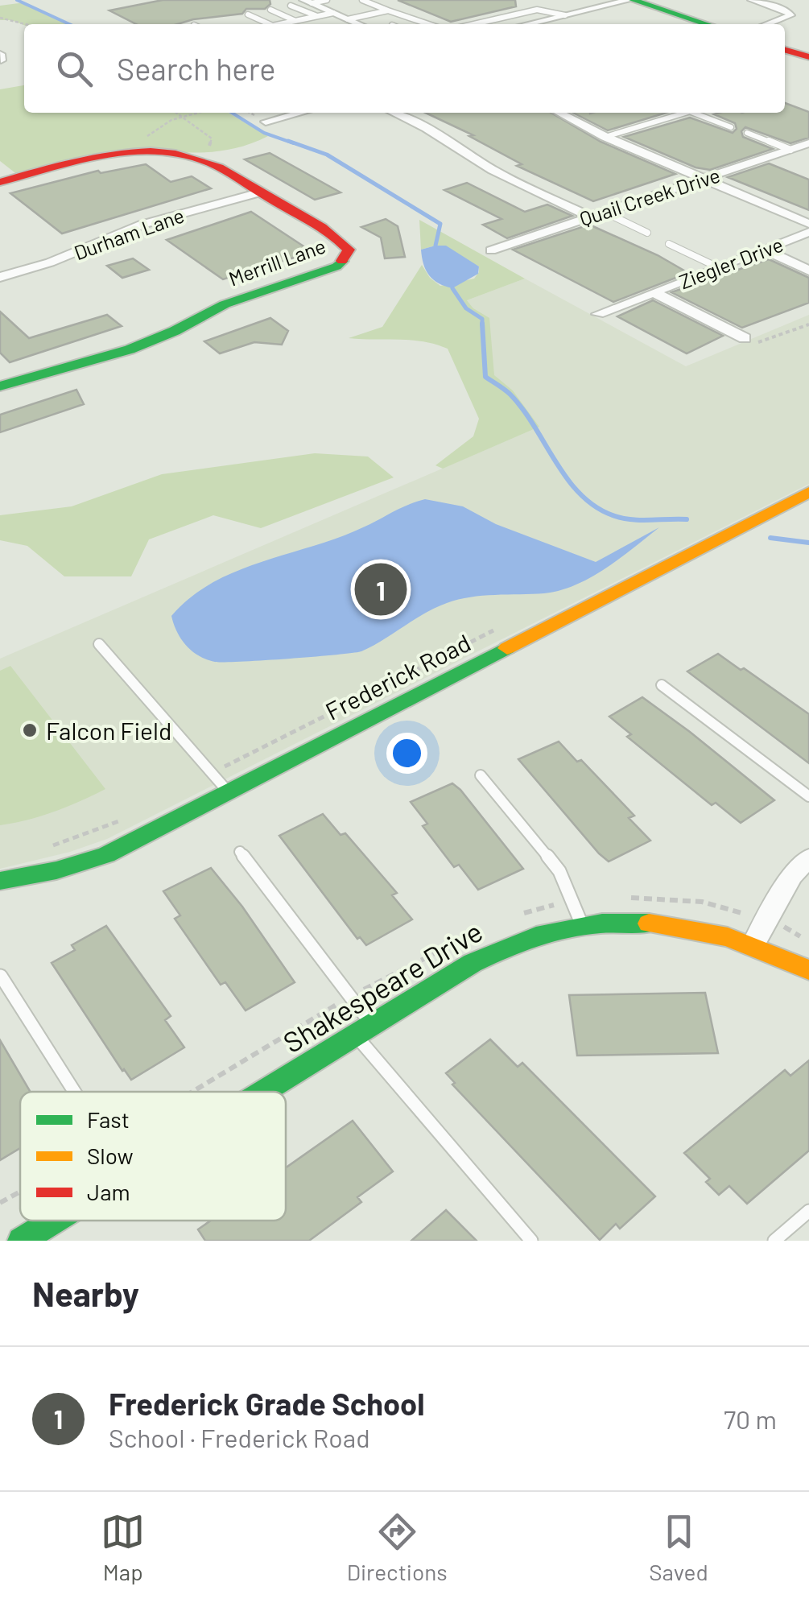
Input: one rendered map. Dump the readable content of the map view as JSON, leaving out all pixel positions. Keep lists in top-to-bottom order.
{
  "streets": {
    "street": [
      "Quail Creek Drive",
      "Durham Lane",
      "Merrill Lane",
      "Ziegler Drive",
      "Frederick Road",
      "Shakespeare Drive"
    ]
  },
  "crossings": [
    ["Quail Creek Drive", "Ziegler Drive"],
    ["Durham Lane", "Merrill Lane"]
  ],
  "places": ["Falcon Field"],
  "legend": ["Fast", "Slow", "Jam"],
  "page": {
    "search": "Search here",
    "pins": "1",
    "heading": "Nearby",
    "list": [
      {
        "mark": "1",
        "name": "Frederick Grade School",
        "note": "School · Frederick Road",
        "value": "70 m"
      }
    ],
    "nav": ["Map", "Directions", "Saved"]
  }
}
